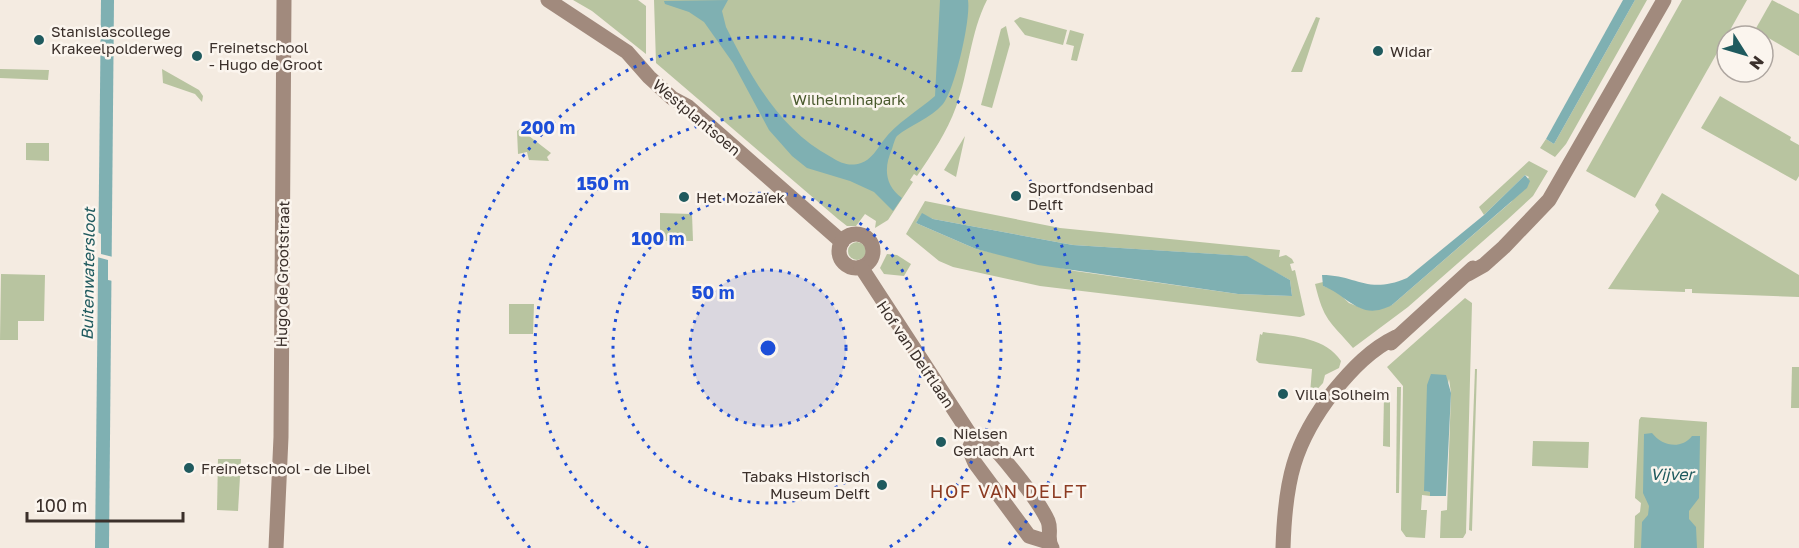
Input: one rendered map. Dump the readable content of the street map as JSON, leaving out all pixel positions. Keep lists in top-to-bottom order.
{
  "streets": {
    "street": ["Westplantsoen", "Hugo de Grootstraat", "Hof van Delftlaan"]
  },
  "crossings": [
    ["Westplantsoen", "Hof van Delftlaan"]
  ],
  "districts": ["HOF VAN DELFT"],
  "water": ["Buitenwatersloot", "Vijver"],
  "parks": ["Wilhelminapark"],
  "places": [
    "Stanislascollege Krakeelpolderweg",
    "Widar",
    "Freinetschool - Hugo de Groot",
    "Sportfondsenbad Delft",
    "Het Mozaïek",
    "Villa Solheim",
    "Nielsen Gerlach Art",
    "Freinetschool - de Libel",
    "Tabaks Historisch Museum Delft"
  ],
  "scale_bar": "100 m",
  "north": "bottom right",
  "rings": [
    "200 m",
    "150 m",
    "100 m",
    "50 m"
  ]
}
